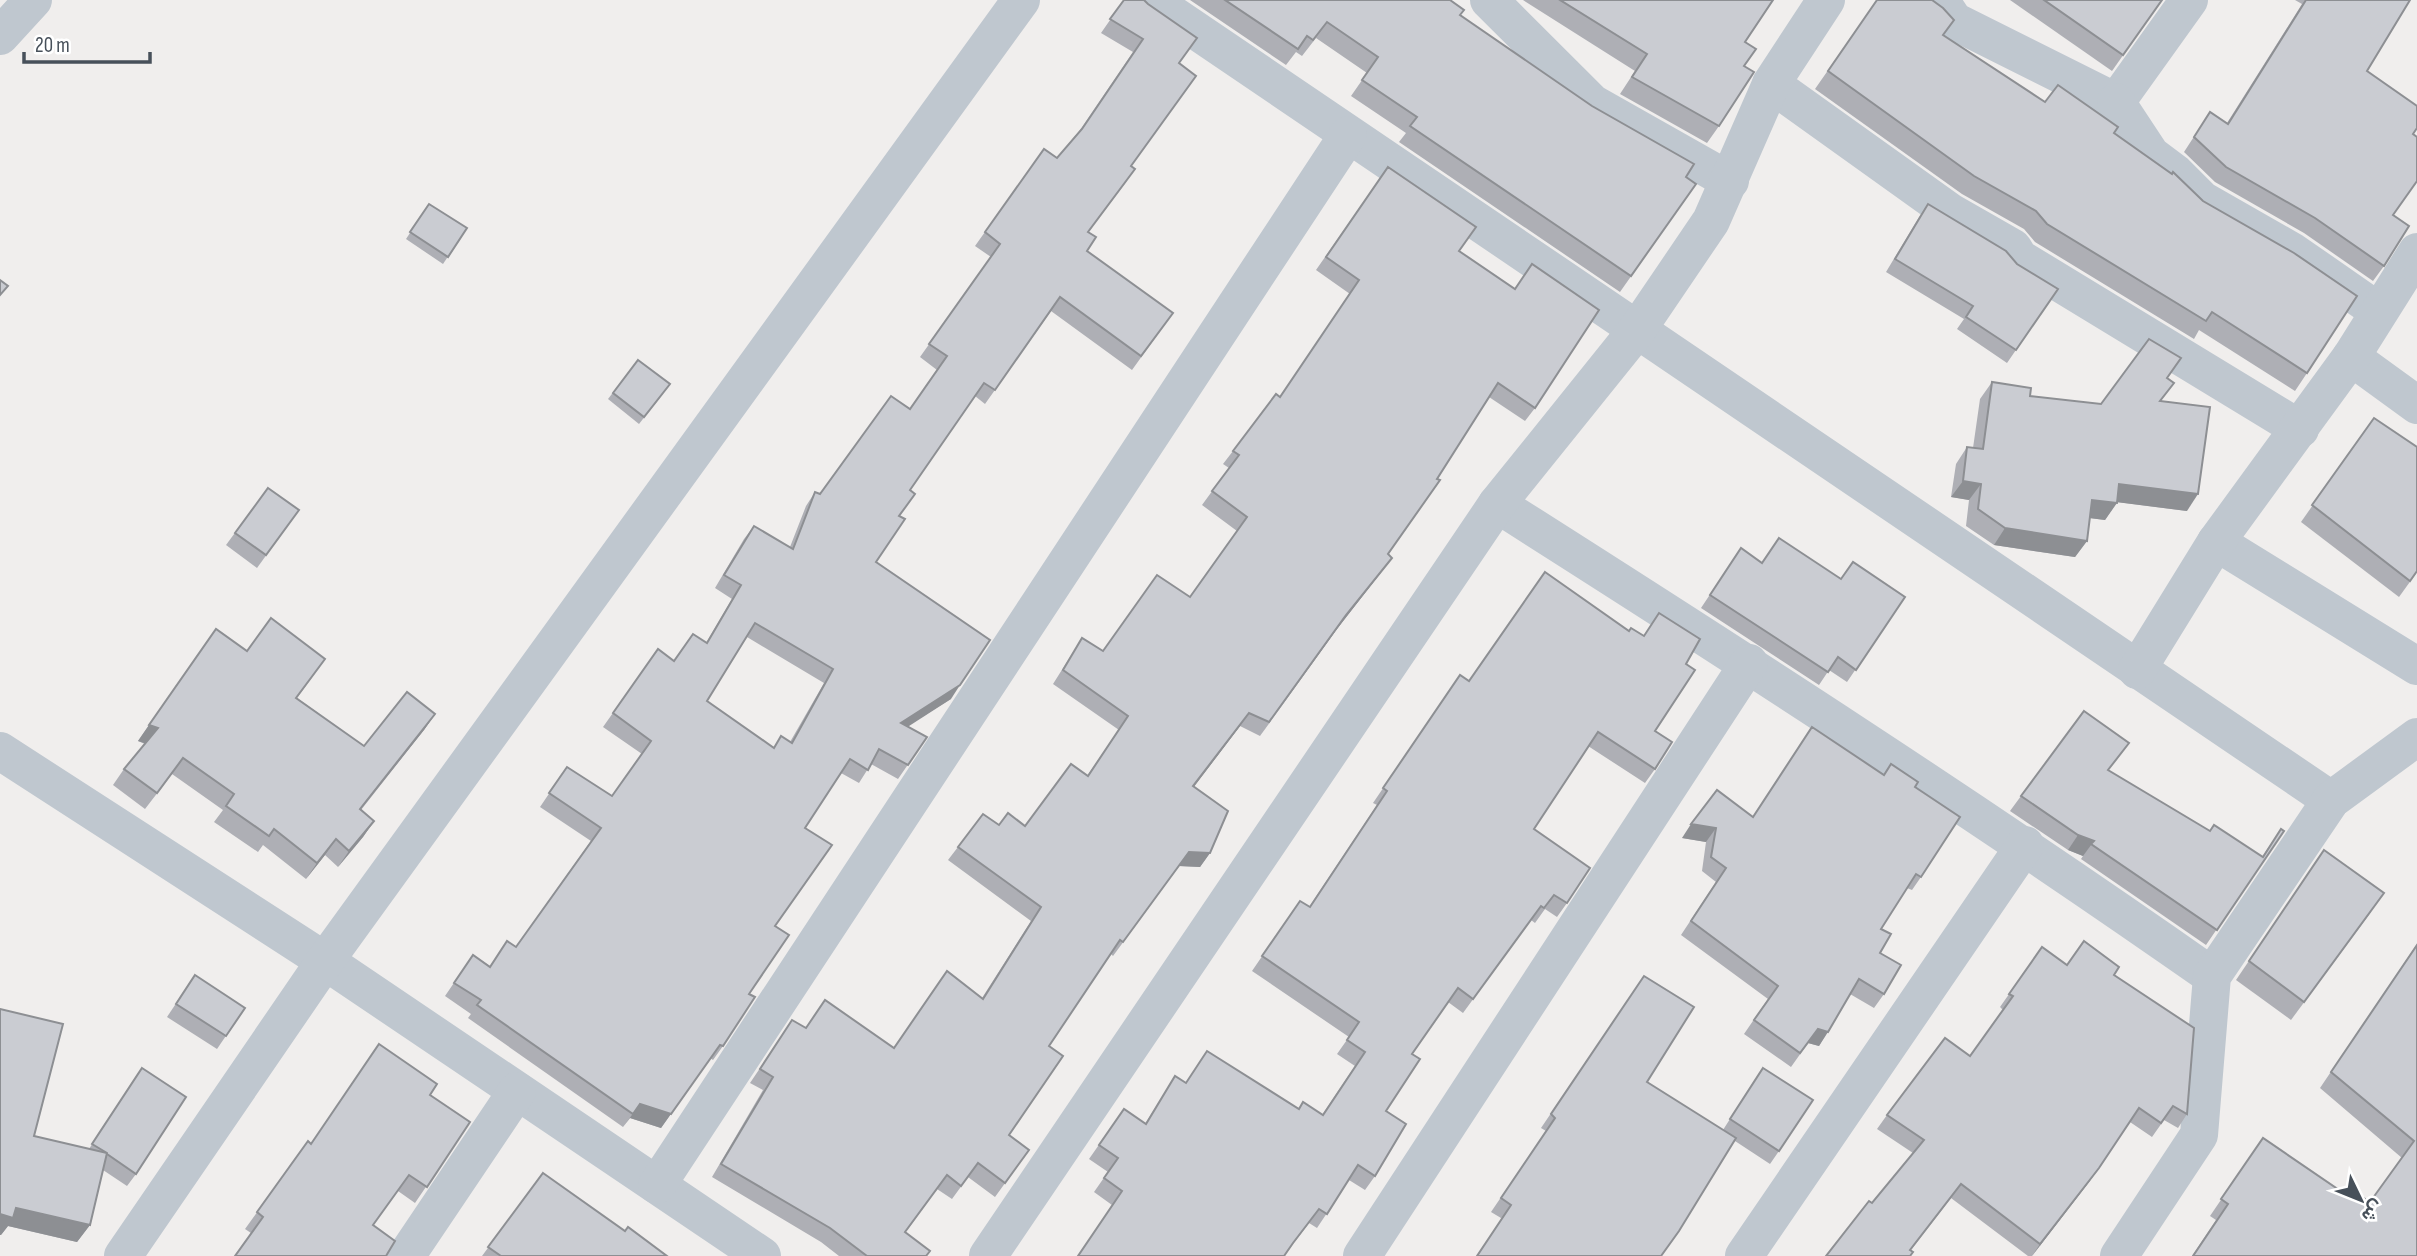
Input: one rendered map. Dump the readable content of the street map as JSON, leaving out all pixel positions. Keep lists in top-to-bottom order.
{
  "scale_bar": "20 m",
  "north": "bottom right"
}
